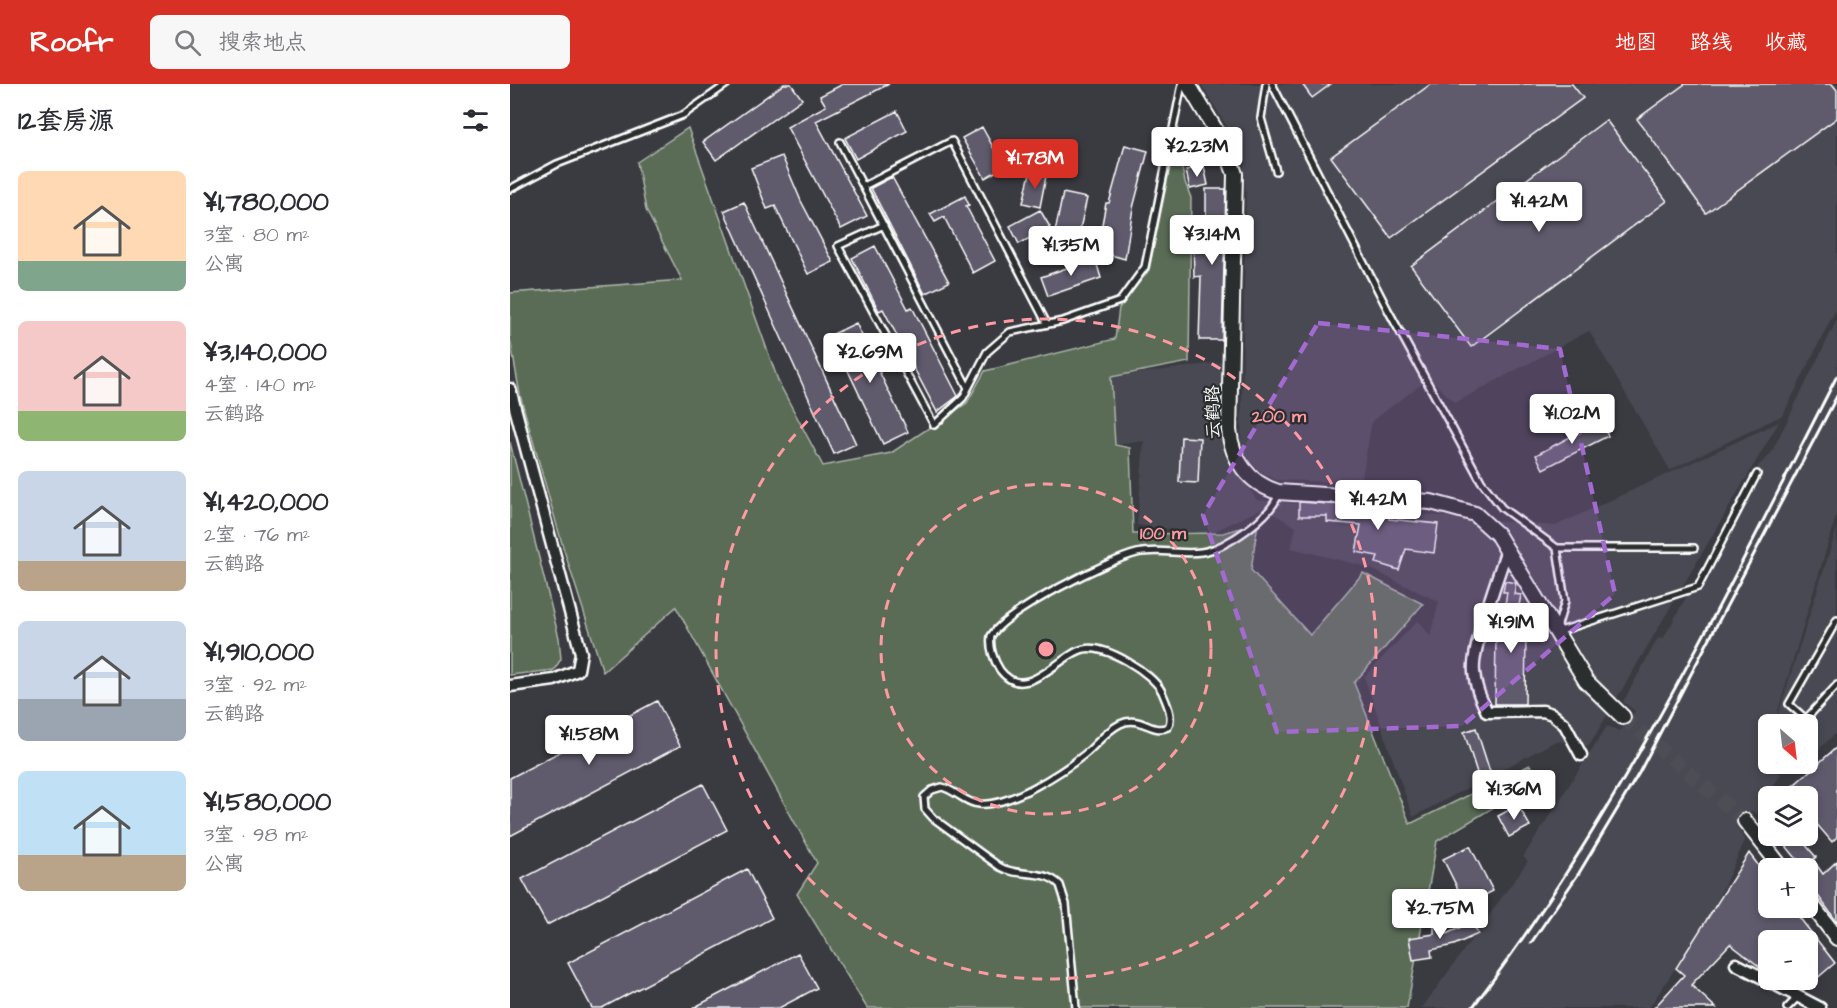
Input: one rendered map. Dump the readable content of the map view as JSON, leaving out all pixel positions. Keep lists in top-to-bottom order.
{
  "streets": {
    "street": ["云鹤路"]
  },
  "north": "bottom right",
  "page": {
    "header": "Roofr",
    "search": "搜索地点",
    "nav": ["地图", "路线", "收藏"],
    "heading": "12套房源",
    "price": [
      "¥2.23M",
      "¥1.78M",
      "¥1.42M",
      "¥3.14M",
      "¥1.35M",
      "¥2.69M",
      "¥1.02M",
      "¥1.42M",
      "¥1.91M",
      "¥1.58M",
      "¥1.36M",
      "¥2.75M"
    ],
    "list": [
      {
        "name": "¥1,780,000",
        "note": "3室 · 80 m² · 公寓"
      },
      {
        "name": "¥3,140,000",
        "note": "4室 · 140 m² · 云鹤路"
      },
      {
        "name": "¥1,420,000",
        "note": "2室 · 76 m² · 云鹤路"
      },
      {
        "name": "¥1,910,000",
        "note": "3室 · 92 m² · 云鹤路"
      },
      {
        "name": "¥1,580,000",
        "note": "3室 · 98 m² · 公寓"
      }
    ],
    "map_buttons": ["+", "−"]
  },
  "rings": ["200 m", "100 m"]
}
